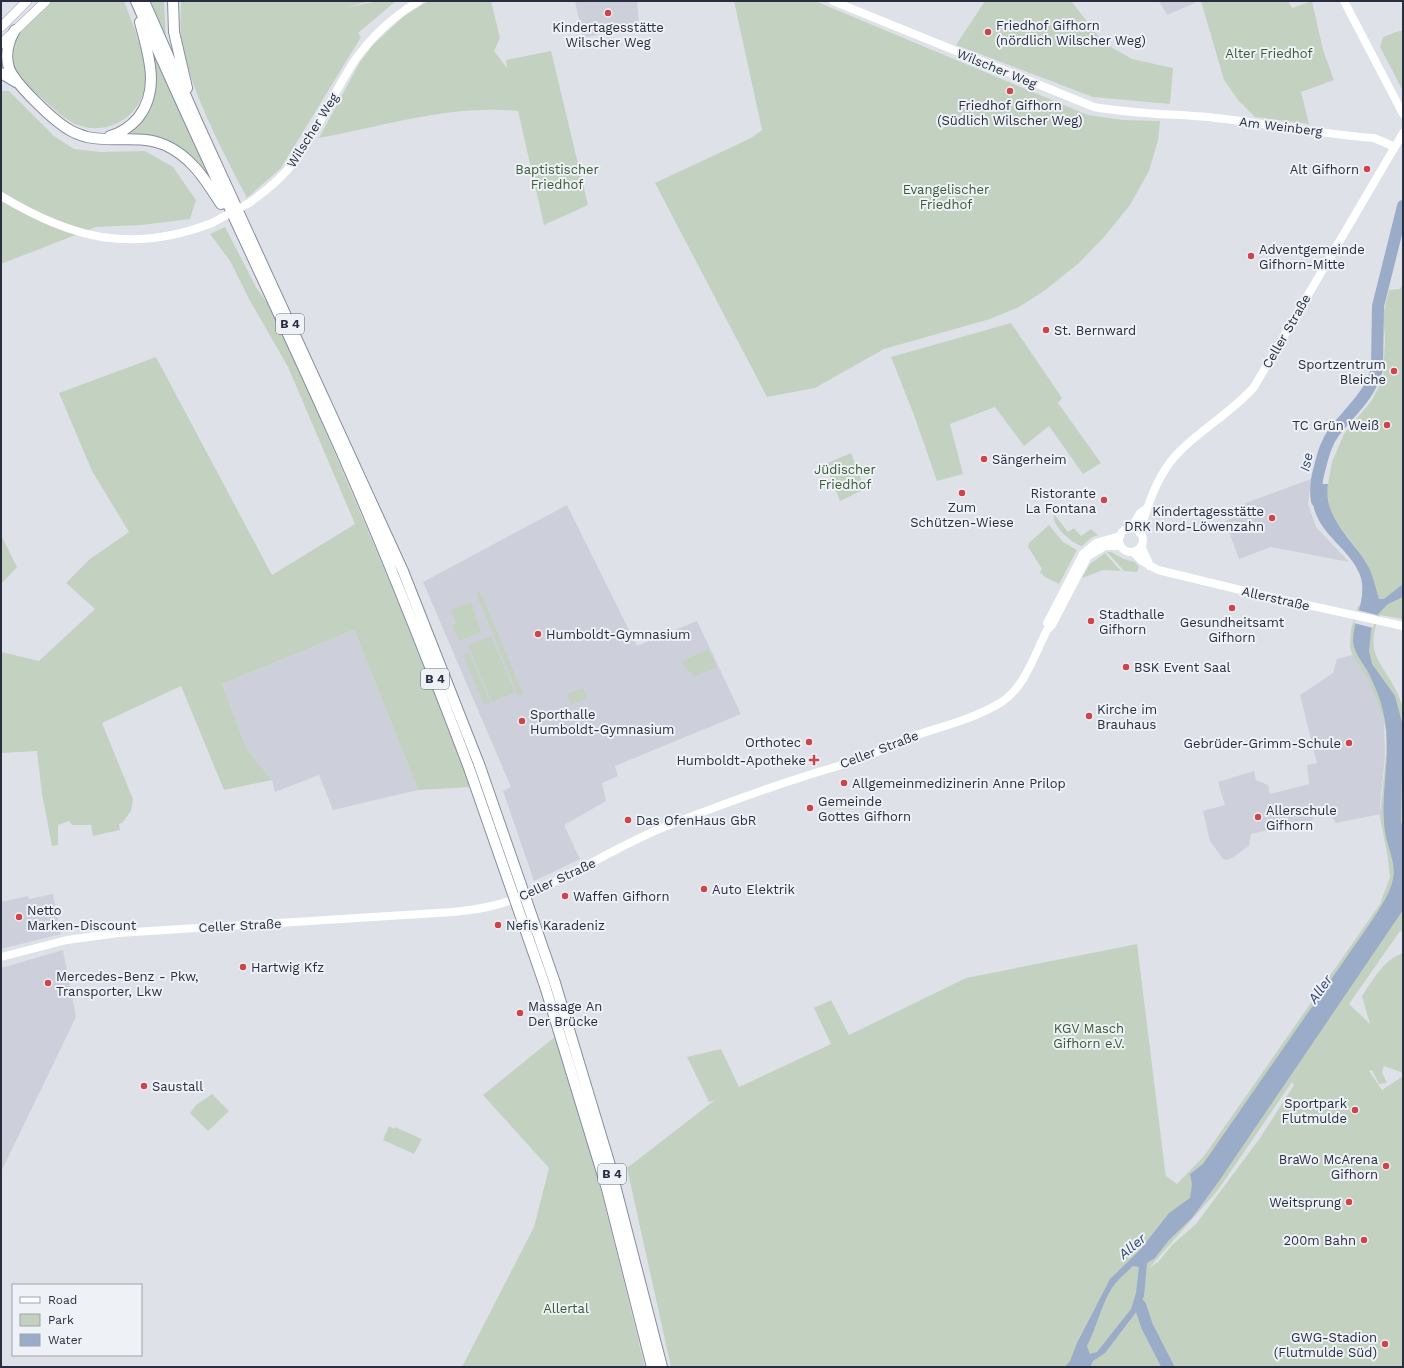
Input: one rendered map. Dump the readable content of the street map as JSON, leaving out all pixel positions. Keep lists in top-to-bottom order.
{
  "streets": {
    "highway": ["B 4"],
    "street": [
      "Wilscher Weg",
      "Am Weinberg",
      "Celler Straße",
      "Allerstraße"
    ]
  },
  "crossings": [
    ["Wilscher Weg", "Am Weinberg"],
    ["Am Weinberg", "Celler Straße"],
    ["Celler Straße", "Allerstraße"]
  ],
  "water": ["Ise", "Aller"],
  "parks": [
    "Alter Friedhof",
    "Baptistischer Friedhof",
    "Evangelischer Friedhof",
    "Jüdischer Friedhof",
    "KGV Masch Gifhorn e.V.",
    "Allertal"
  ],
  "places": {
    "other": [
      "Kindertagesstätte Wilscher Weg",
      "Friedhof Gifhorn (nördlich Wilscher Weg)",
      "Friedhof Gifhorn (Südlich Wilscher Weg)",
      "Alt Gifhorn",
      "Adventgemeinde Gifhorn-Mitte",
      "St. Bernward",
      "Sportzentrum Bleiche",
      "TC Grün Weiß",
      "Sängerheim",
      "Zum Schützen-Wiese",
      "Ristorante La Fontana",
      "Kindertagesstätte DRK Nord-Löwenzahn",
      "Gesundheitsamt Gifhorn",
      "Stadthalle Gifhorn",
      "Humboldt-Gymnasium",
      "BSK Event Saal",
      "Kirche im Brauhaus",
      "Sporthalle Humboldt-Gymnasium",
      "Orthotec",
      "Gebrüder-Grimm-Schule",
      "Allgemeinmedizinerin Anne Prilop",
      "Gemeinde Gottes Gifhorn",
      "Allerschule Gifhorn",
      "Das OfenHaus GbR",
      "Auto Elektrik",
      "Waffen Gifhorn",
      "Netto Marken-Discount",
      "Nefis Karadeniz",
      "Hartwig Kfz",
      "Mercedes-Benz - Pkw, Transporter, Lkw",
      "Massage An Der Brücke",
      "Saustall",
      "Sportpark Flutmulde",
      "BraWo McArena Gifhorn",
      "Weitsprung",
      "200m Bahn",
      "GWG-Stadion (Flutmulde Süd)"
    ],
    "health": ["Humboldt-Apotheke"]
  },
  "legend": ["Road", "Park", "Water"]
}
